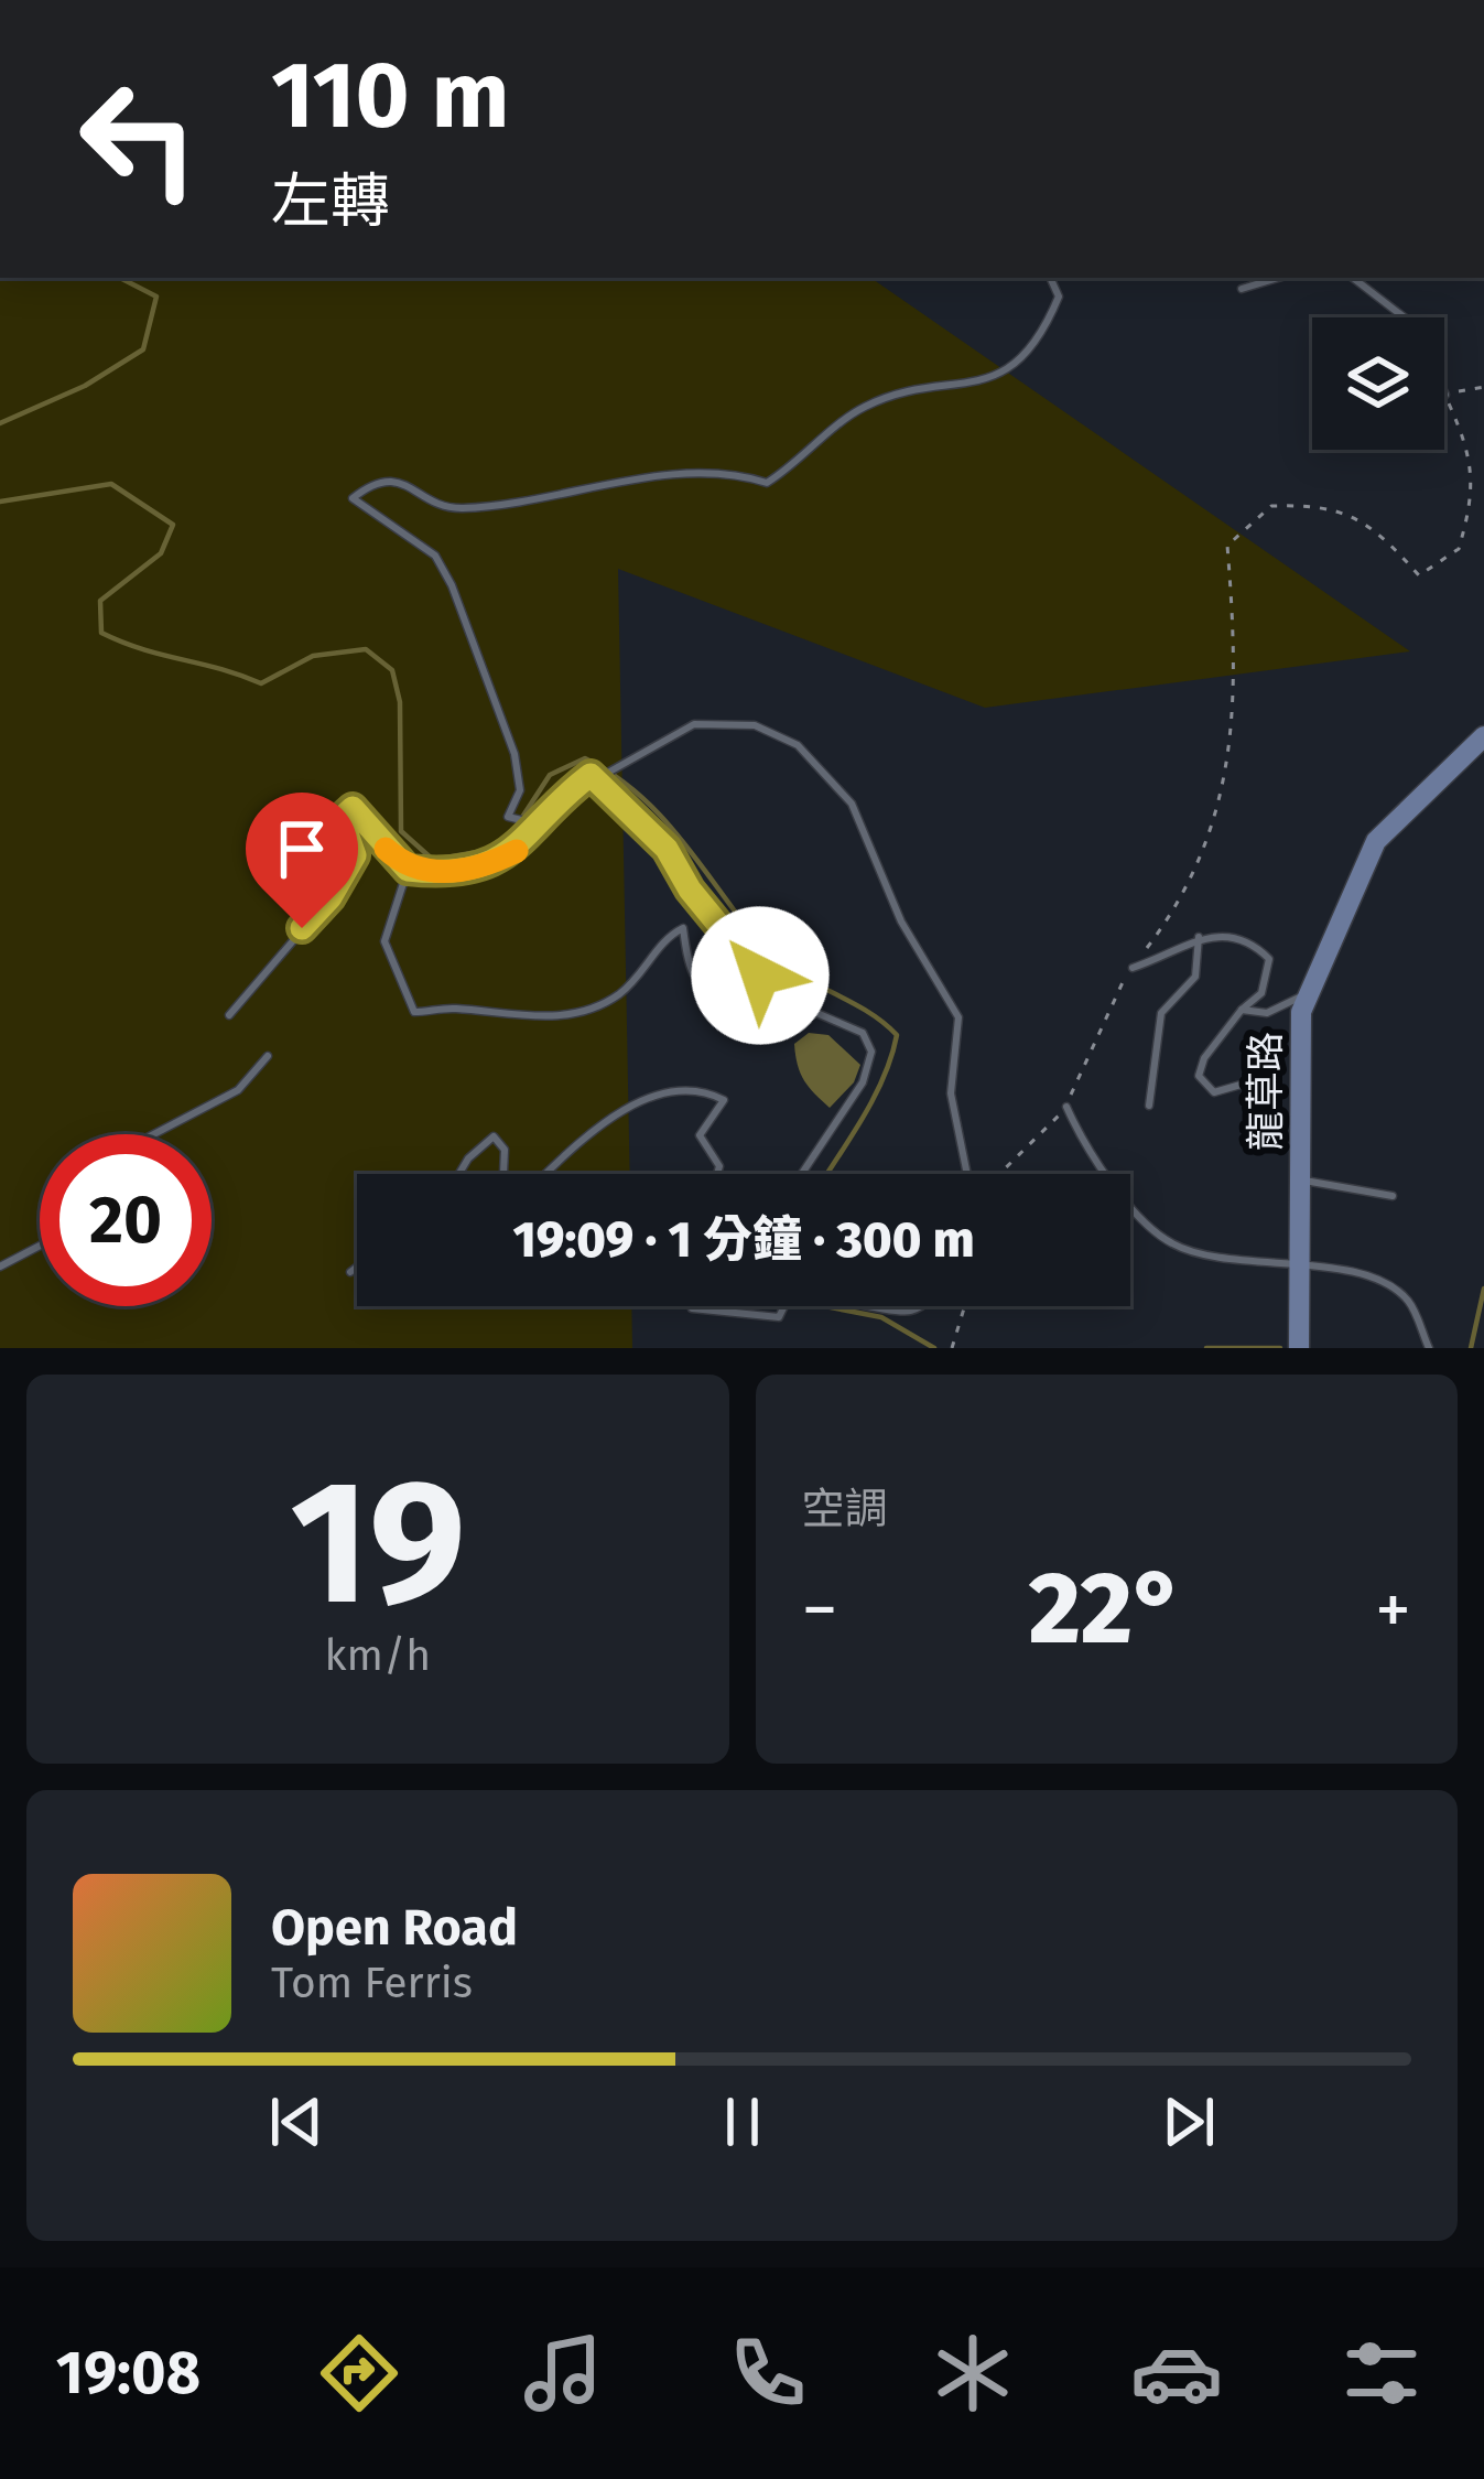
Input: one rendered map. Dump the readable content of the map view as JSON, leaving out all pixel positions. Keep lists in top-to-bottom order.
{
  "streets": {
    "street": ["龍草路"]
  },
  "page": {
    "turn": ["110 m", "左轉"],
    "limit": "20",
    "trip": "19:09 · 1 分鐘 · 300 m",
    "tile": [
      ["19", "km/h"],
      "空調"
    ],
    "heat": ["−", "22°", "+"],
    "song": ["Open Road", "Tom Ferris"],
    "tabs": "19:08"
  }
}
